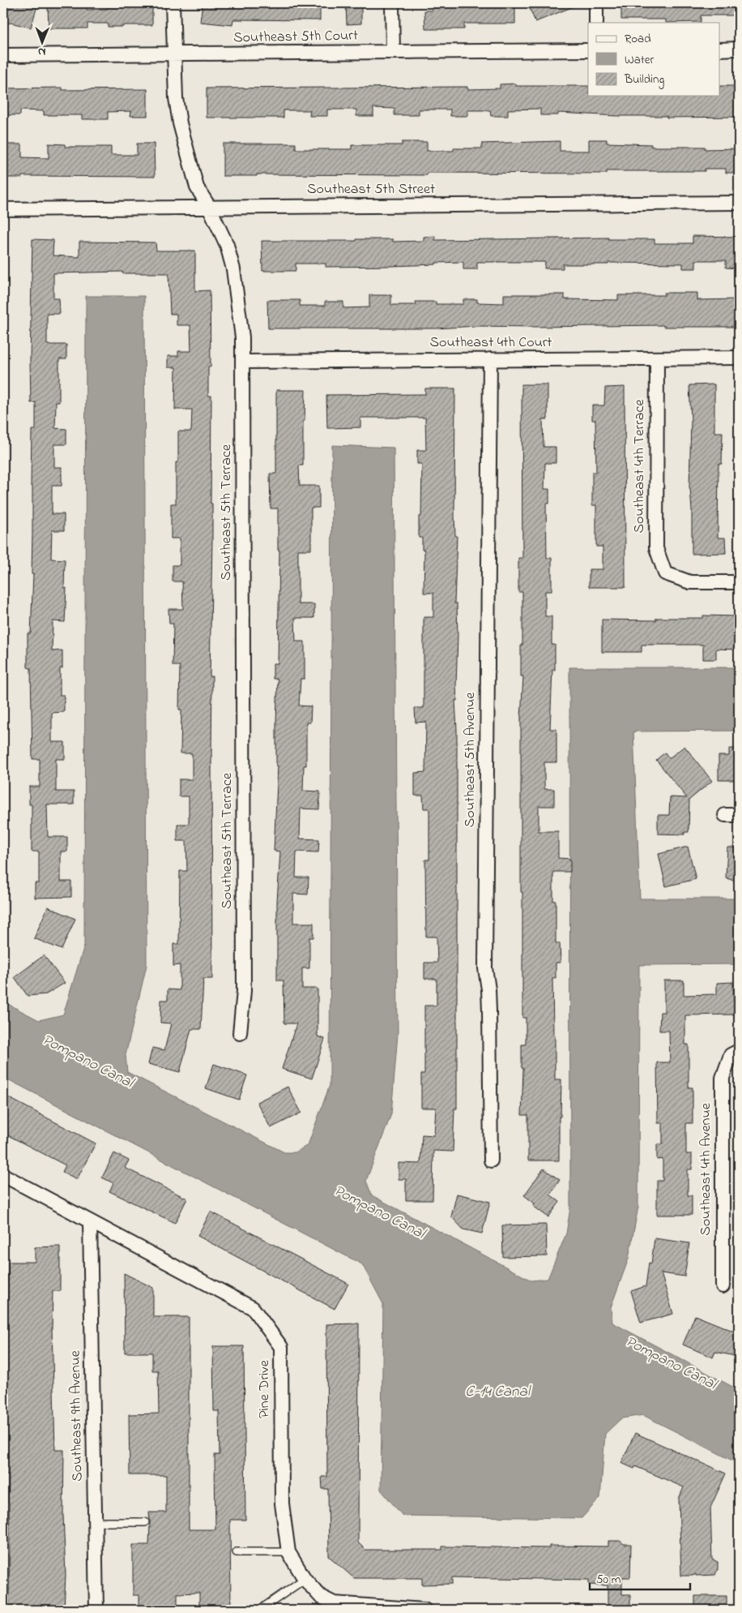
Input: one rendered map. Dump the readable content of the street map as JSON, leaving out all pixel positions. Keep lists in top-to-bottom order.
{
  "streets": {
    "street": [
      "Southeast 5th Court",
      "Southeast 5th Street",
      "Southeast 4th Court",
      "Southeast 4th Terrace",
      "Southeast 5th Terrace",
      "Southeast 5th Avenue",
      "Southeast 4th Avenue",
      "Pine Drive",
      "Southeast 9th Avenue"
    ]
  },
  "crossings": [
    ["Southeast 5th Court", "Southeast 5th Terrace"],
    ["Southeast 5th Street", "Southeast 5th Terrace"],
    ["Southeast 4th Court", "Southeast 4th Terrace"],
    ["Southeast 4th Court", "Southeast 5th Terrace"],
    ["Southeast 4th Court", "Southeast 5th Avenue"],
    ["Pine Drive", "Southeast 9th Avenue"]
  ],
  "water": ["Pompano Canal", "C-14 Canal"],
  "legend": ["Road", "Water", "Building"],
  "scale_bar": "50 m",
  "north": "bottom"
}
